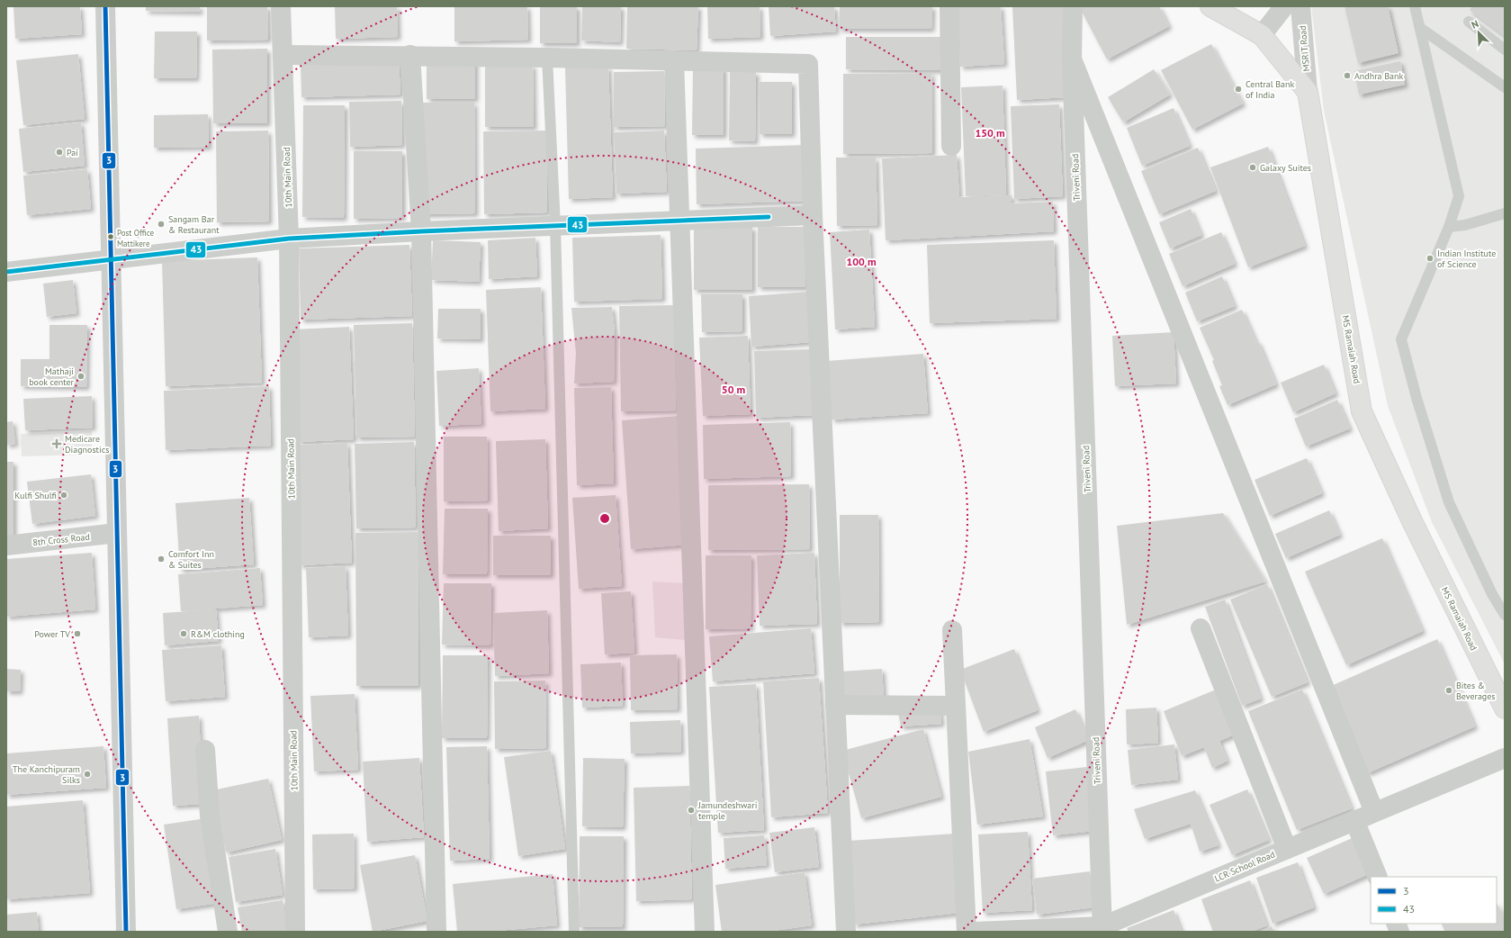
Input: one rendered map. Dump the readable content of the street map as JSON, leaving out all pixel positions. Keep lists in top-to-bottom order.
{
  "streets": {
    "main road": ["MS Ramaiah Road"],
    "street": [
      "MSRIT Road",
      "10th Main Road",
      "Triveni Road",
      "8th Cross Road",
      "LCR School Road"
    ]
  },
  "crossings": [
    ["MSRIT Road", "MS Ramaiah Road"],
    ["Triveni Road", "LCR School Road"]
  ],
  "places": {
    "other": [
      "Andhra Bank",
      "Central Bank of India",
      "Pai",
      "Galaxy Suites",
      "Sangam Bar & Restaurant",
      "Post Office Mattikere",
      "Indian Institute of Science",
      "Mathaji book center",
      "Kulfi Shulfi",
      "Comfort Inn & Suites",
      "Power TV",
      "R&M clothing",
      "Bites & Beverages",
      "The Kanchipuram Silks",
      "Jamundeshwari temple"
    ],
    "health": ["Medicare Diagnostics"]
  },
  "lines": ["transit line 3", "transit line 43"],
  "legend": ["3", "43"],
  "north": "top left",
  "rings": ["150 m", "100 m", "50 m"]
}
